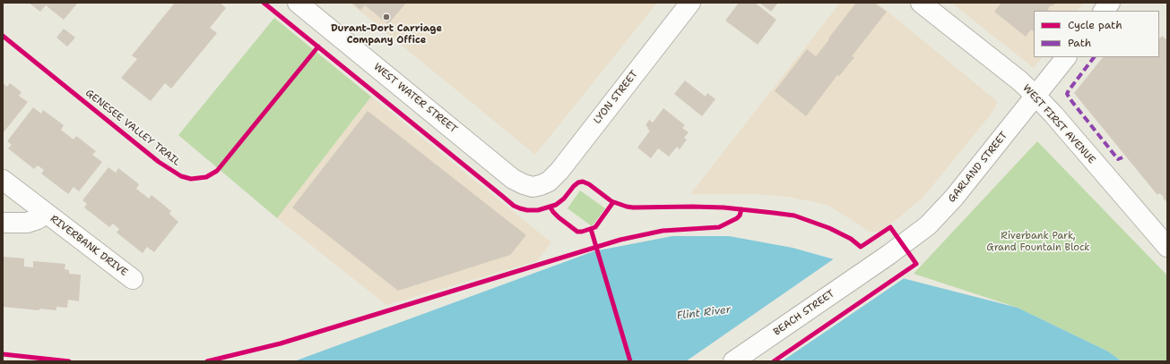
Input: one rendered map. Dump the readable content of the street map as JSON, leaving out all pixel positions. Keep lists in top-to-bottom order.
{
  "streets": {
    "street": [
      "LYON STREET",
      "WEST WATER STREET",
      "WEST FIRST AVENUE",
      "GARLAND STREET",
      "RIVERBANK DRIVE",
      "BEACH STREET"
    ],
    "cycle path": ["GENESEE VALLEY TRAIL"]
  },
  "crossings": [
    ["LYON STREET", "WEST WATER STREET"],
    ["WEST FIRST AVENUE", "GARLAND STREET"],
    ["GARLAND STREET", "BEACH STREET"]
  ],
  "water": ["Flint River"],
  "parks": ["Riverbank Park, Grand Fountain Block"],
  "places": ["Durant-Dort Carriage Company Office"],
  "legend": ["Cycle path", "Path"]
}
